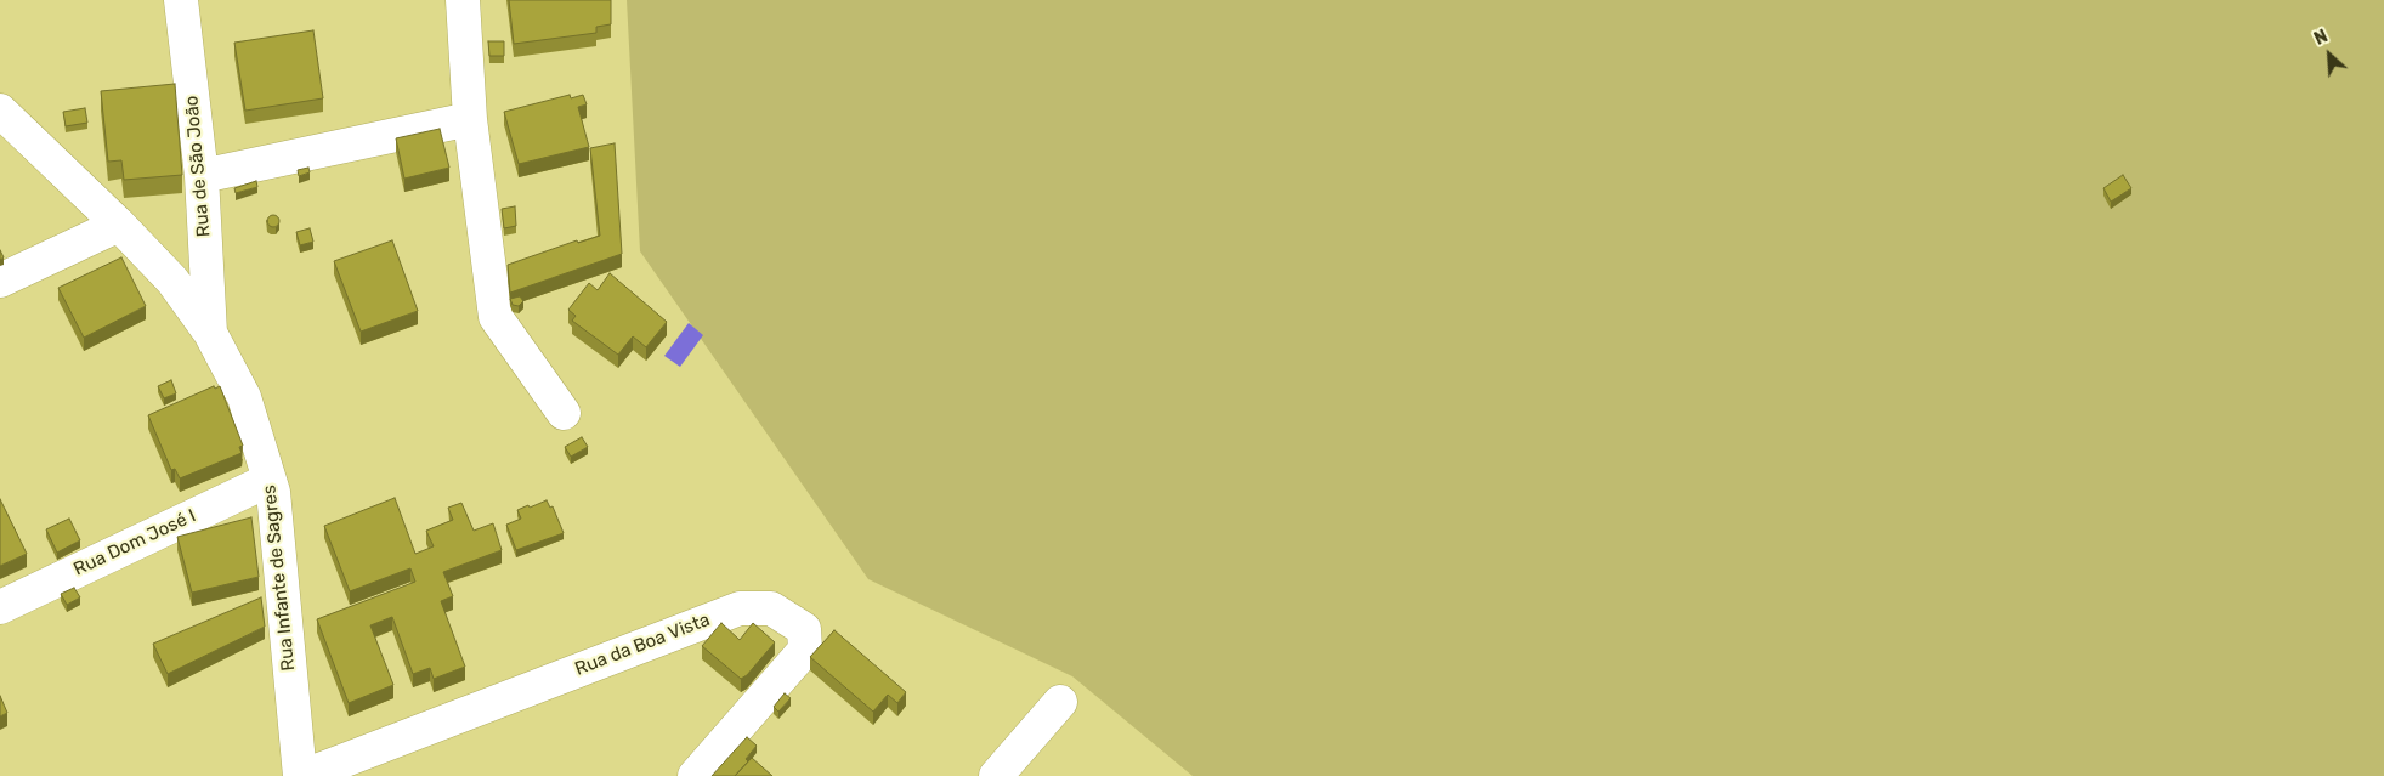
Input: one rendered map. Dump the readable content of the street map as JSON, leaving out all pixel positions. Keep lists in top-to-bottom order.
{
  "streets": {
    "street": [
      "Rua de São João",
      "Rua Dom José I",
      "Rua Infante de Sagres",
      "Rua da Boa Vista"
    ]
  },
  "crossings": [
    ["Rua de São João", "Rua Infante de Sagres"],
    ["Rua Dom José I", "Rua Infante de Sagres"],
    ["Rua Infante de Sagres", "Rua da Boa Vista"]
  ],
  "north": "top left"
}
